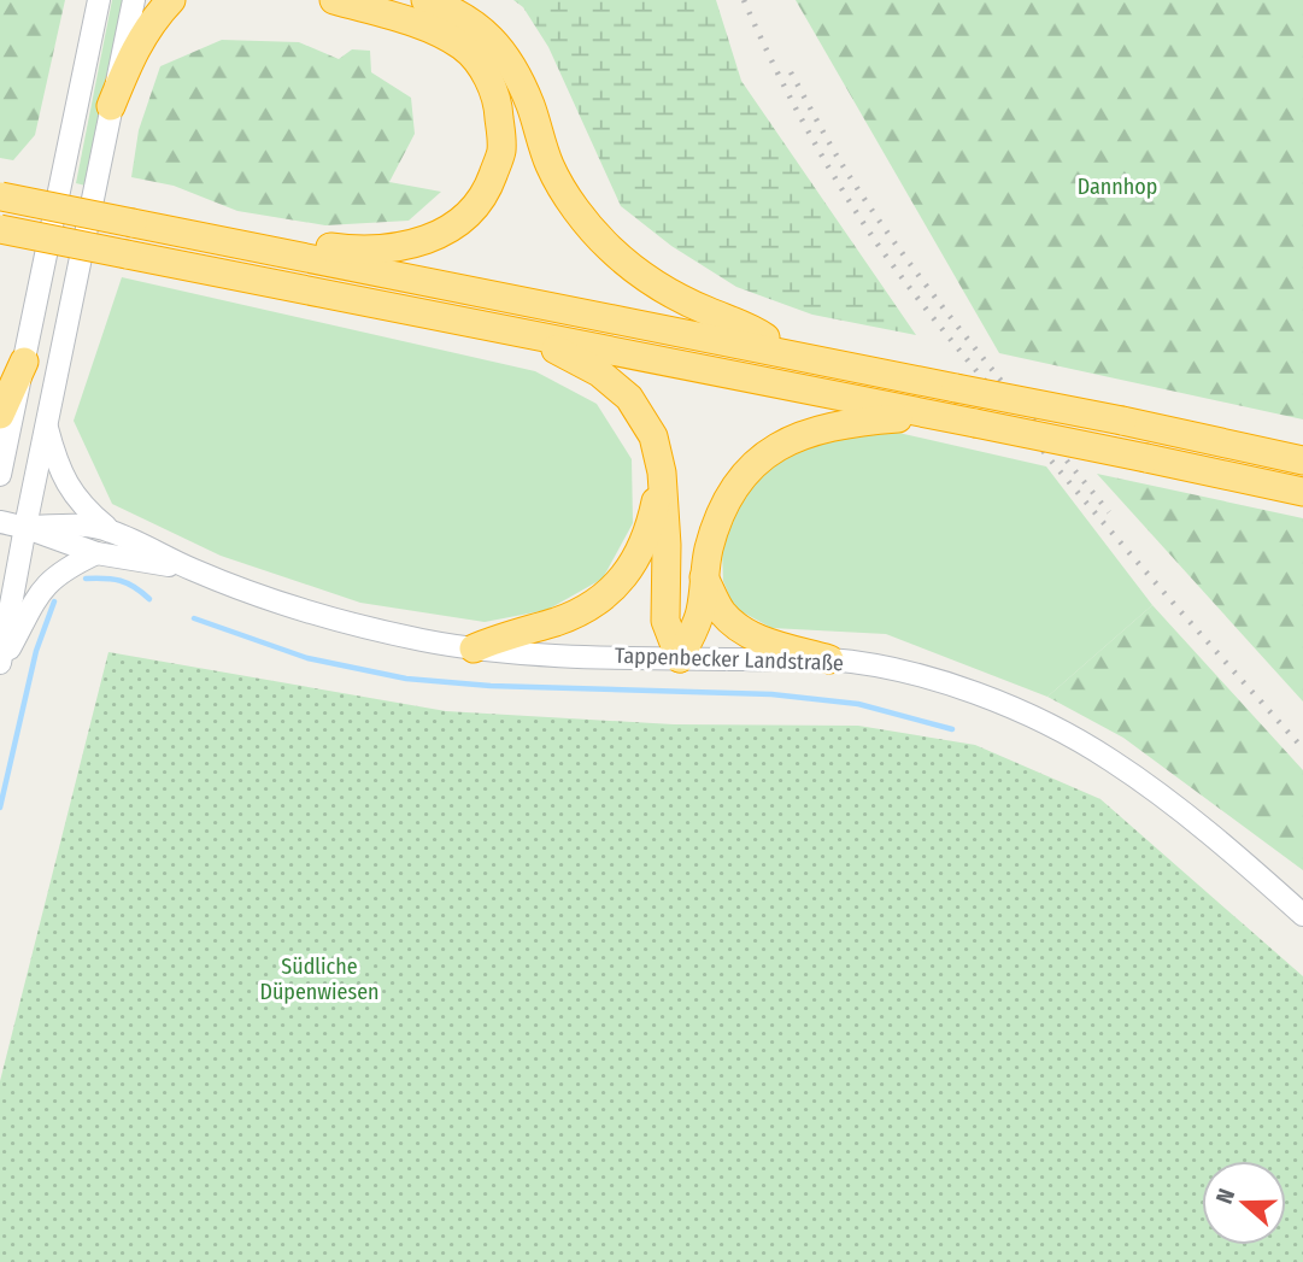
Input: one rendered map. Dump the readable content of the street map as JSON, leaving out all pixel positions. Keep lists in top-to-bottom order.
{
  "streets": {
    "street": ["Tappenbecker Landstraße"]
  },
  "parks": ["Dannhop", "Südliche Düpenwiesen"],
  "north": "left"
}
